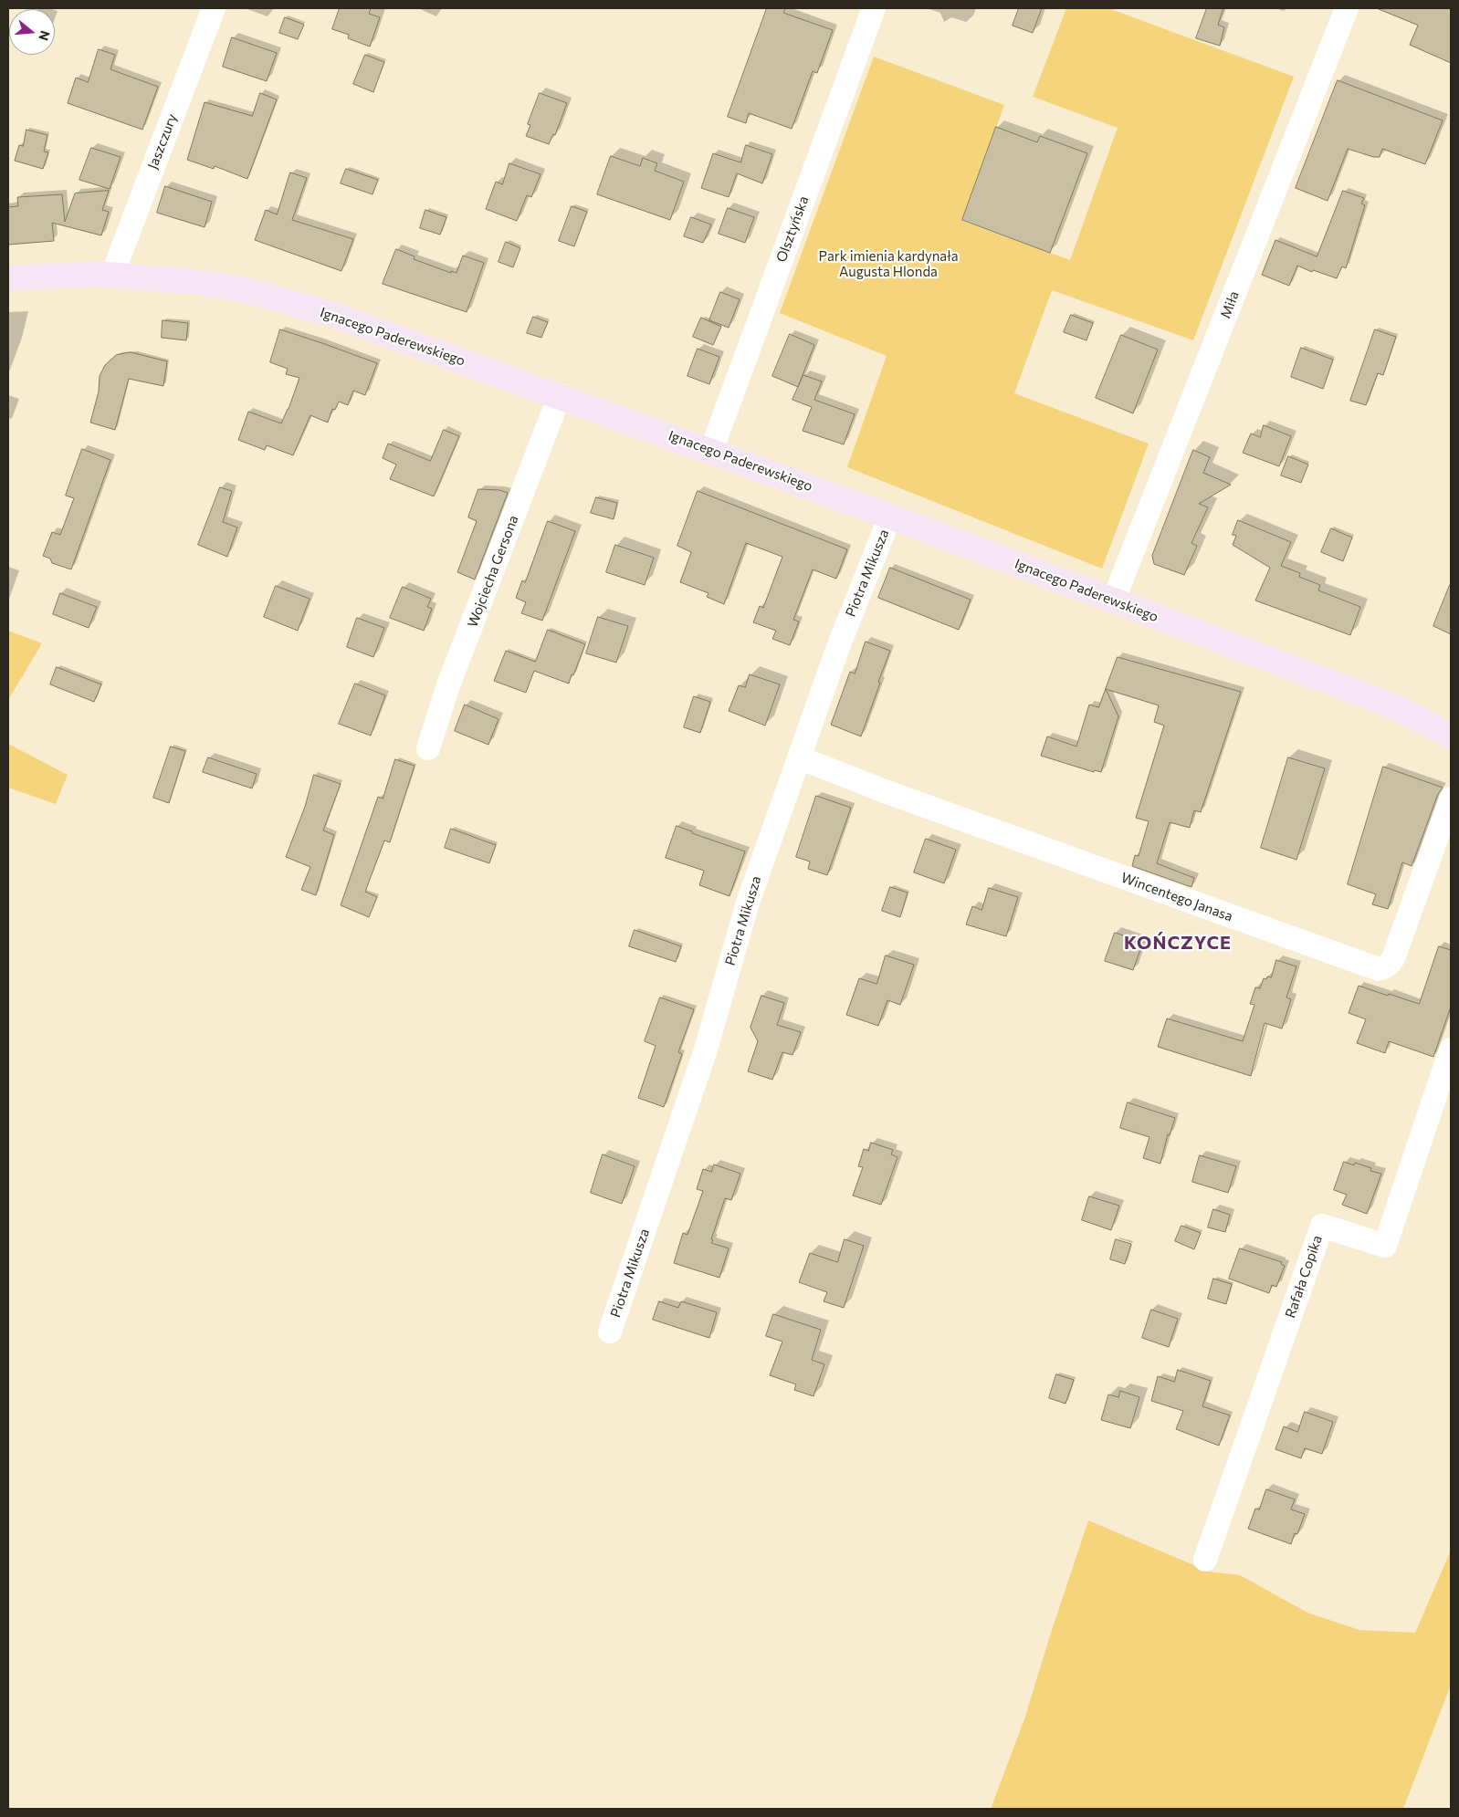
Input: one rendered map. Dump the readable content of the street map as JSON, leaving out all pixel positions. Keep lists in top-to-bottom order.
{
  "streets": {
    "main road": ["Ignacego Paderewskiego"],
    "street": [
      "Jaszczury",
      "Olsztyńska",
      "Miła",
      "Wojciecha Gersona",
      "Piotra Mikusza",
      "Wincentego Janasa",
      "Rafała Copika"
    ]
  },
  "crossings": [
    ["Jaszczury", "Ignacego Paderewskiego"],
    ["Olsztyńska", "Ignacego Paderewskiego"],
    ["Miła", "Ignacego Paderewskiego"],
    ["Ignacego Paderewskiego", "Wojciecha Gersona"],
    ["Ignacego Paderewskiego", "Piotra Mikusza"],
    ["Piotra Mikusza", "Wincentego Janasa"]
  ],
  "districts": ["KOŃCZYCE"],
  "parks": ["Park imienia kardynała Augusta Hlonda"],
  "north": "right"
}
